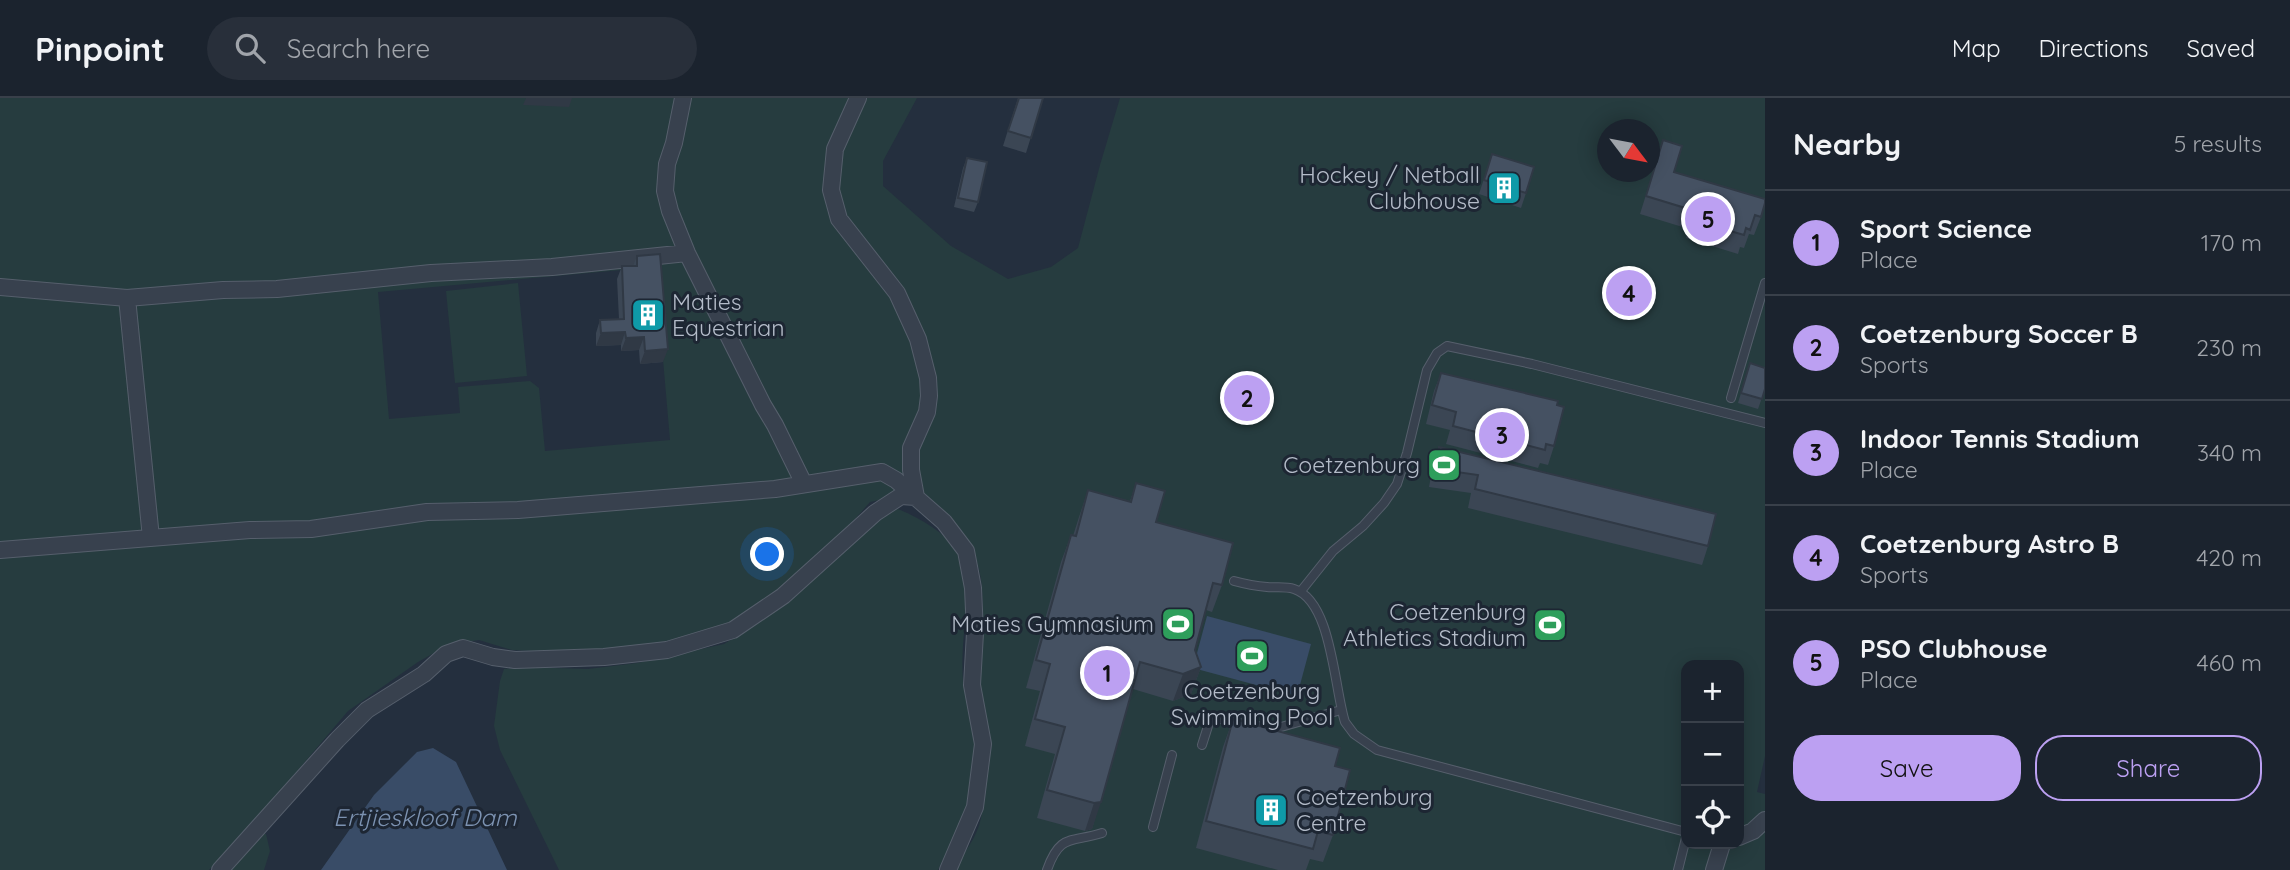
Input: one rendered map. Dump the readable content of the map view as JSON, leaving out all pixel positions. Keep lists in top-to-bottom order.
{
  "water": ["Ertjieskloof Dam"],
  "places": {
    "building": ["Hockey / Netball Clubhouse", "Maties Equestrian", "Coetzenburg Centre"],
    "sports": [
      "Coetzenburg",
      "Maties Gymnasium",
      "Coetzenburg Athletics Stadium",
      "Coetzenburg Swimming Pool"
    ]
  },
  "north": "bottom right",
  "page": {
    "header": "Pinpoint",
    "search": "Search here",
    "nav": ["Map", "Directions", "Saved"],
    "heading": ["Nearby", "5 results"],
    "list": [
      {
        "mark": "1",
        "name": "Sport Science",
        "note": "Place",
        "value": "170 m"
      },
      {
        "mark": "2",
        "name": "Coetzenburg Soccer B",
        "note": "Sports",
        "value": "230 m"
      },
      {
        "mark": "3",
        "name": "Indoor Tennis Stadium",
        "note": "Place",
        "value": "340 m"
      },
      {
        "mark": "4",
        "name": "Coetzenburg Astro B",
        "note": "Sports",
        "value": "420 m"
      },
      {
        "mark": "5",
        "name": "PSO Clubhouse",
        "note": "Place",
        "value": "460 m"
      }
    ],
    "pins": [
      "5",
      "4",
      "2",
      "3",
      "1"
    ],
    "map_buttons": ["+", "−"],
    "buttons": ["Save", "Share"]
  }
}
